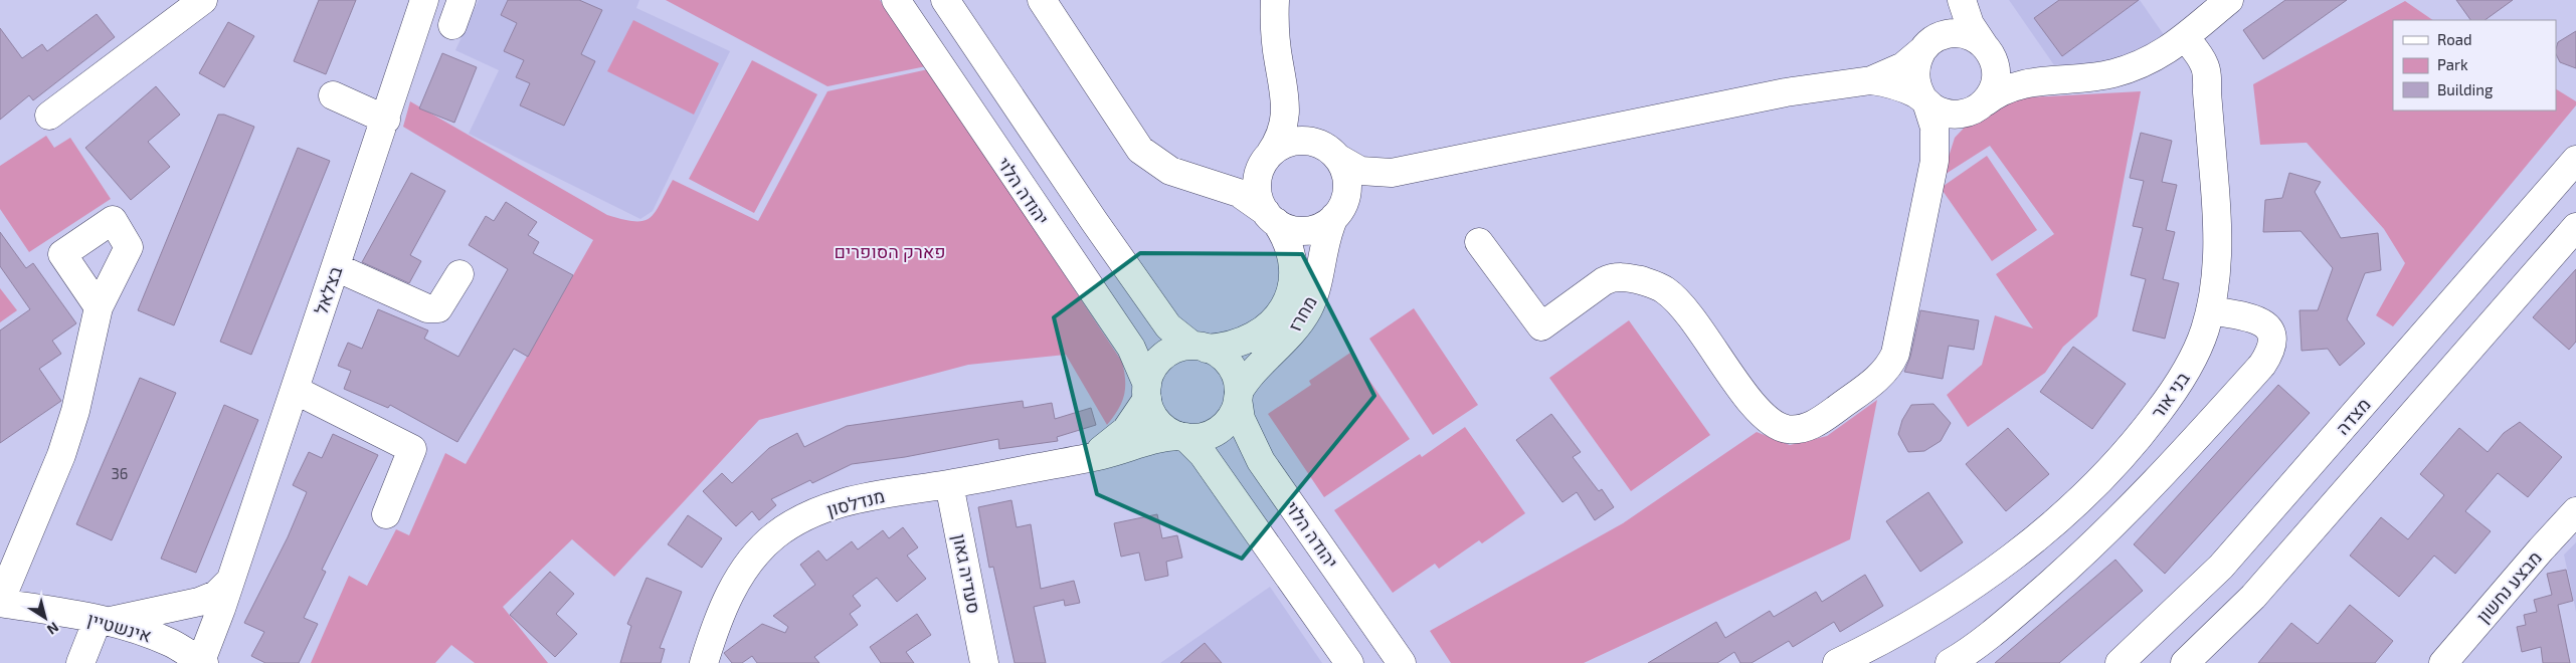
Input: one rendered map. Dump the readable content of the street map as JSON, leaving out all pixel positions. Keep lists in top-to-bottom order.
{
  "streets": {
    "street": [
      "יהודה הלוי",
      "בצלאל",
      "מחרז",
      "בני אור",
      "מצדה",
      "מנדלסון",
      "סעדיה גאון",
      "מבצע נחשון",
      "אינשטיין"
    ]
  },
  "crossings": [
    ["יהודה הלוי", "מחרז"],
    ["יהודה הלוי", "מנדלסון"],
    ["בצלאל", "אינשטיין"],
    ["מחרז", "מנדלסון"],
    ["מנדלסון", "סעדיה גאון"]
  ],
  "parks": ["פארק הסופרים"],
  "house_numbers": ["36"],
  "legend": ["Road", "Park", "Building"],
  "north": "bottom right"
}
